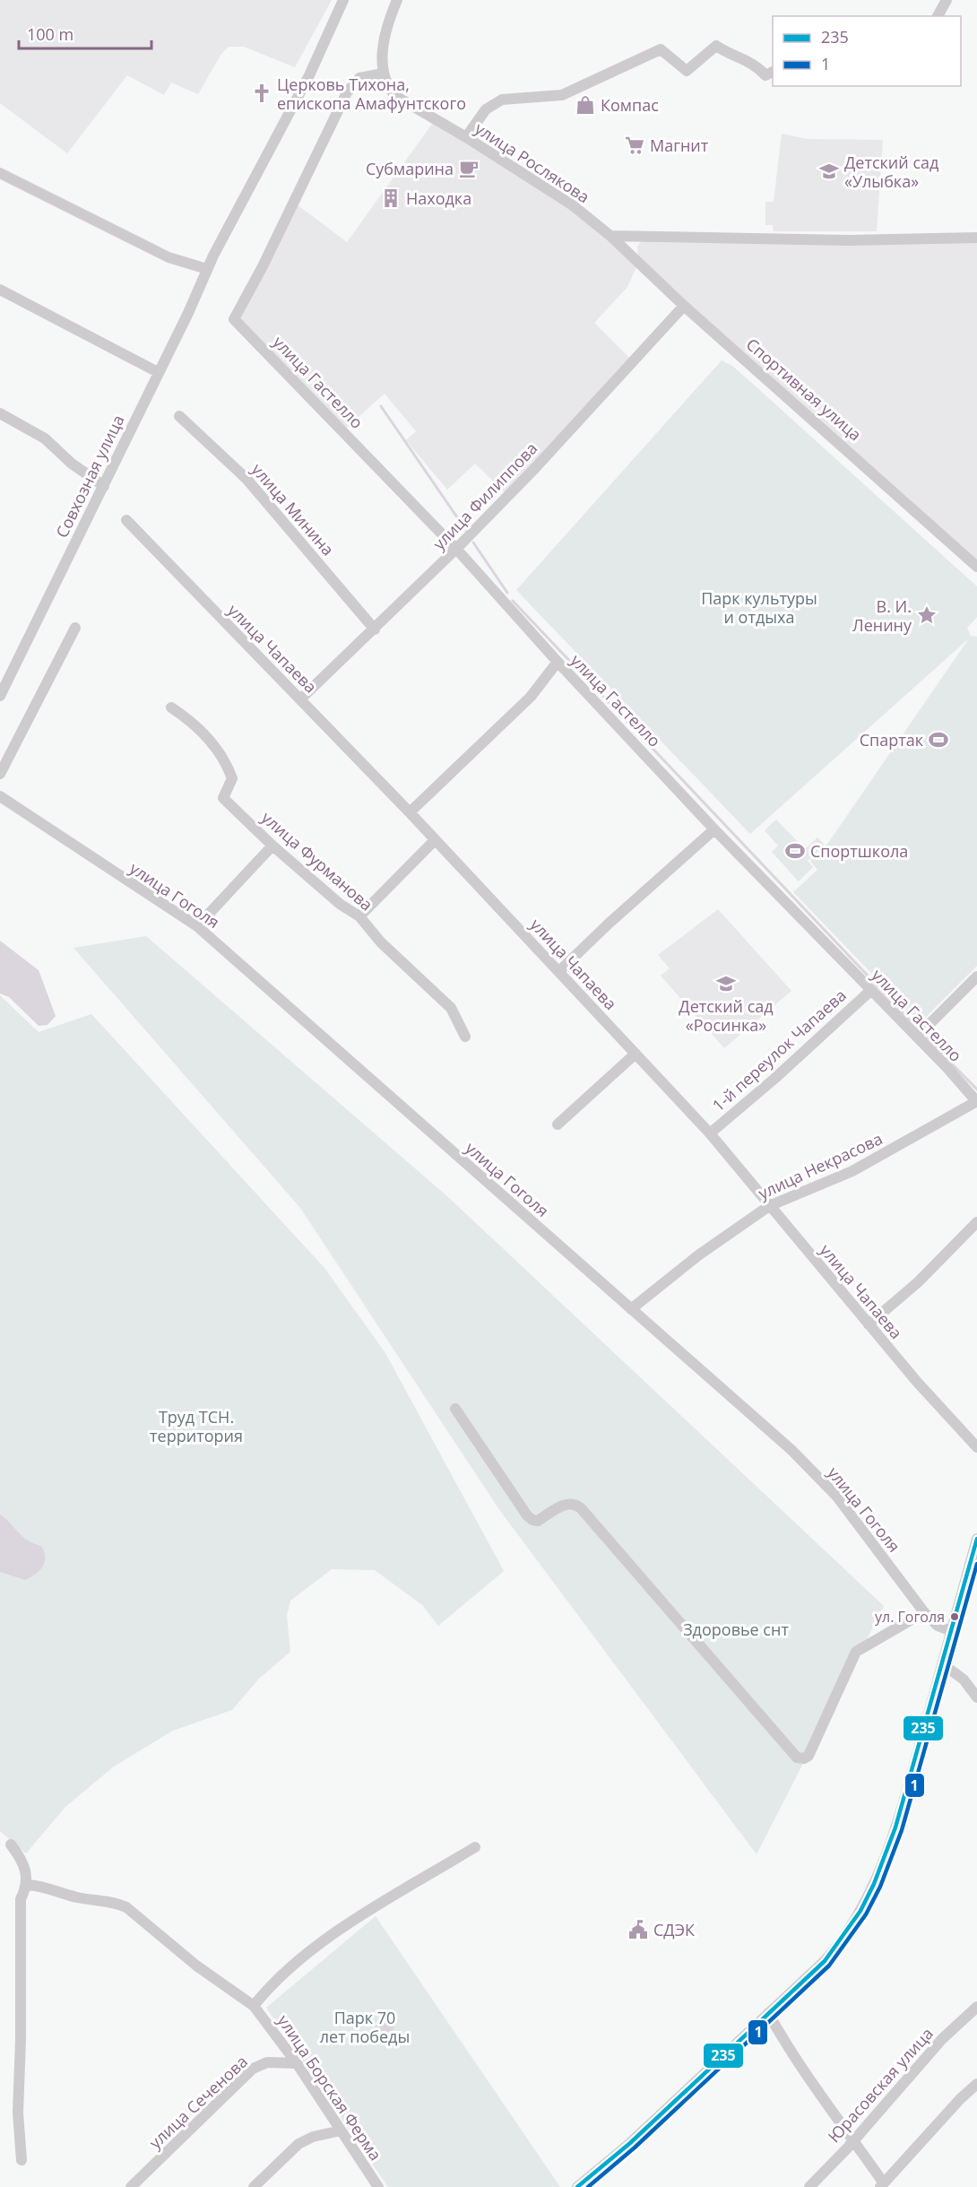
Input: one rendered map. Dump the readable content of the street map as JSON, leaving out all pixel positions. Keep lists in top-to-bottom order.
{
  "streets": {
    "street": [
      "улица Рослякова",
      "улица Гастелло",
      "Спортивная улица",
      "Совхозная улица",
      "улица Филиппова",
      "улица Минина",
      "улица Чапаева",
      "улица Фурманова",
      "улица Гоголя",
      "1-й переулок Чапаева",
      "улица Некрасова",
      "Юрасовская улица",
      "улица Борская Ферма",
      "улица Сеченова"
    ]
  },
  "crossings": [
    ["улица Рослякова", "улица Гастелло"],
    ["улица Рослякова", "Спортивная улица"],
    ["улица Гастелло", "улица Филиппова"],
    ["улица Гастелло", "1-й переулок Чапаева"],
    ["улица Гастелло", "улица Некрасова"],
    ["Спортивная улица", "улица Филиппова"],
    ["улица Филиппова", "улица Минина"],
    ["улица Филиппова", "улица Чапаева"],
    ["улица Чапаева", "1-й переулок Чапаева"],
    ["улица Чапаева", "улица Некрасова"],
    ["улица Гоголя", "улица Некрасова"],
    ["улица Борская Ферма", "улица Сеченова"]
  ],
  "parks": [
    "Парк культуры и отдыха",
    "Труд ТСН. территория",
    "Здоровье снт",
    "Парк 70 лет победы"
  ],
  "places": {
    "church": ["Церковь Тихона, епископа Амафунтского"],
    "shop": ["Компас"],
    "supermarket": ["Магнит"],
    "cafe": ["Субмарина"],
    "school or university": ["Детский сад «Улыбка»", "Детский сад «Росинка»"],
    "building": ["Находка"],
    "place": ["В. И. Ленину"],
    "sports": ["Спартак", "Спортшкола"],
    "other": ["ул. Гоголя"],
    "public building": ["СДЭК"]
  },
  "lines": ["transit line 235", "transit line 1"],
  "legend": ["235", "1"],
  "scale_bar": "100 m"
}
